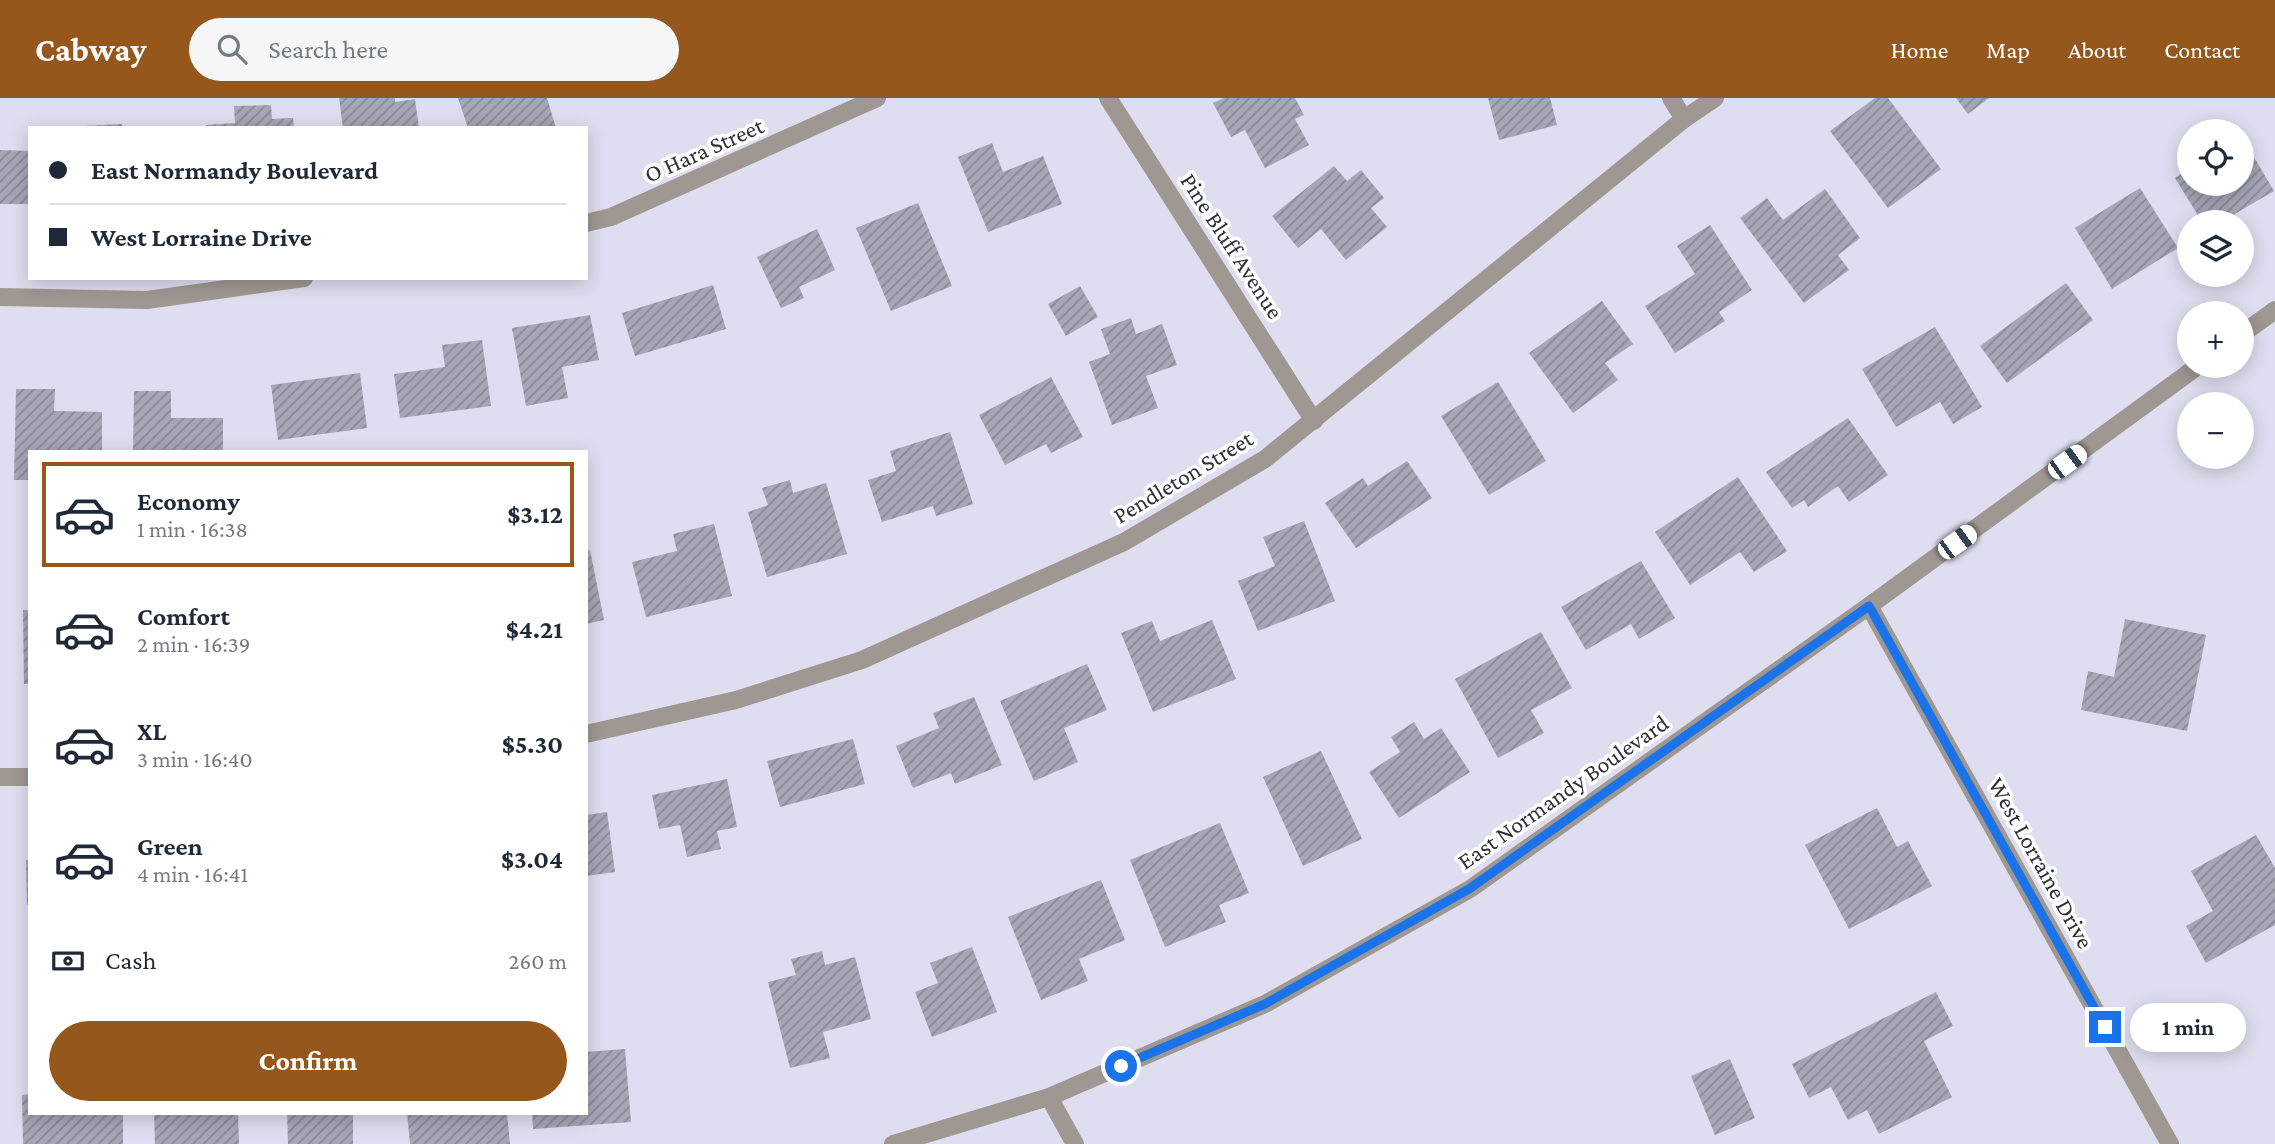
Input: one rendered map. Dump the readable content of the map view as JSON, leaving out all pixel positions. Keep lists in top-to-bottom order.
{
  "streets": {
    "street": [
      "O Hara Street",
      "Pine Bluff Avenue",
      "Pendleton Street",
      "East Normandy Boulevard",
      "West Lorraine Drive"
    ]
  },
  "crossings": [
    ["Pine Bluff Avenue", "Pendleton Street"],
    ["East Normandy Boulevard", "West Lorraine Drive"]
  ],
  "page": {
    "header": "Cabway",
    "search": "Search here",
    "nav": [
      "Home",
      "Map",
      "About",
      "Contact"
    ],
    "map_buttons": ["+", "−"],
    "banner": ["East Normandy Boulevard", "West Lorraine Drive"],
    "list": [
      {
        "name": "Economy",
        "note": "1 min · 16:38",
        "value": "$3.12"
      },
      {
        "name": "Comfort",
        "note": "2 min · 16:39",
        "value": "$4.21"
      },
      {
        "name": "XL",
        "note": "3 min · 16:40",
        "value": "$5.30"
      },
      {
        "name": "Green",
        "note": "4 min · 16:41",
        "value": "$3.04"
      }
    ],
    "pay": ["Cash", "260 m"],
    "bubble": "1 min",
    "buttons": "Confirm"
  }
}
